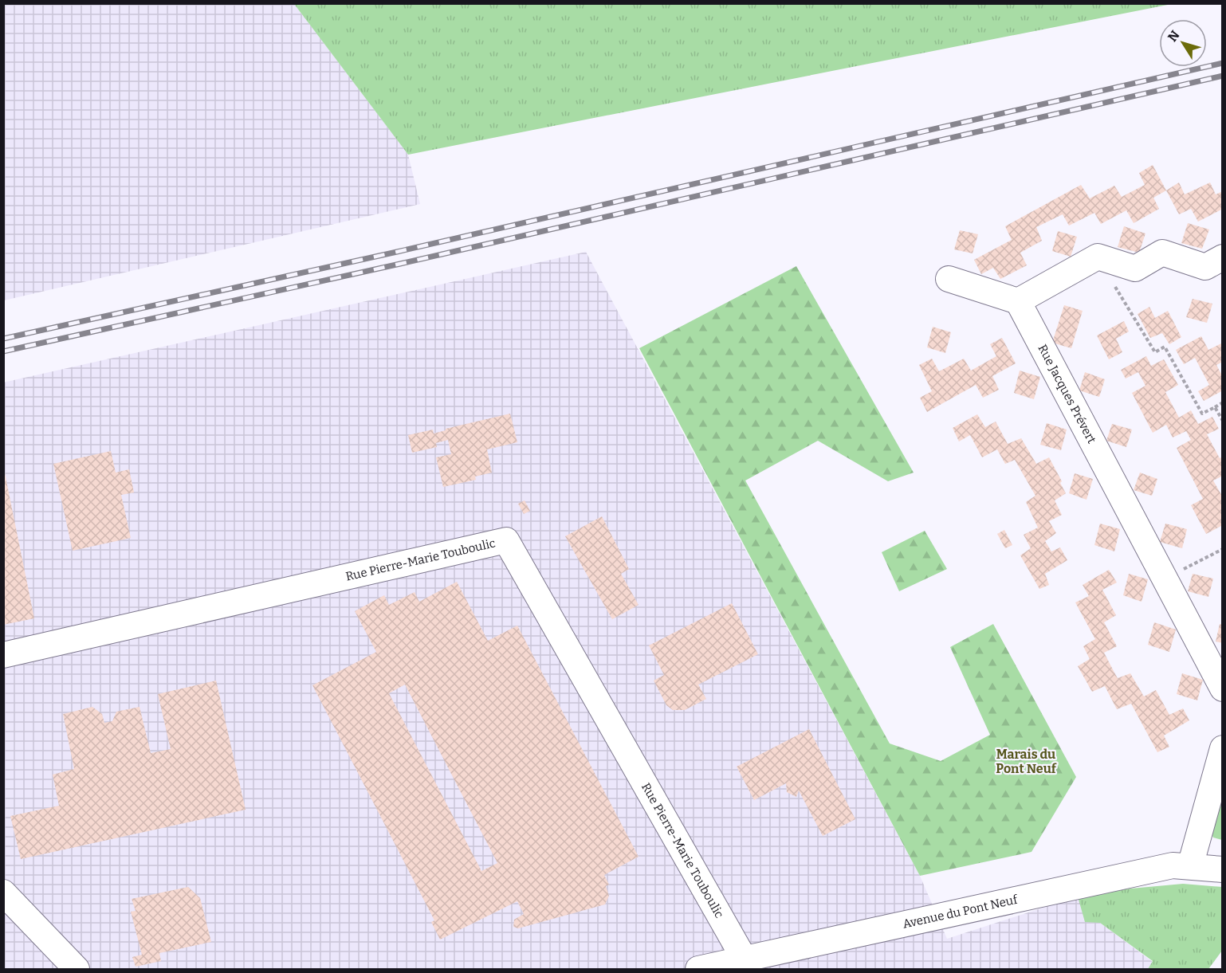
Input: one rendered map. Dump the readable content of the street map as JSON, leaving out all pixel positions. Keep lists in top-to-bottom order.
{
  "streets": {
    "street": ["Rue Jacques Prévert", "Rue Pierre-Marie Touboulic", "Avenue du Pont Neuf"]
  },
  "crossings": [
    ["Rue Pierre-Marie Touboulic", "Avenue du Pont Neuf"]
  ],
  "districts": ["Marais du Pont Neuf"],
  "north": "top left"
}
